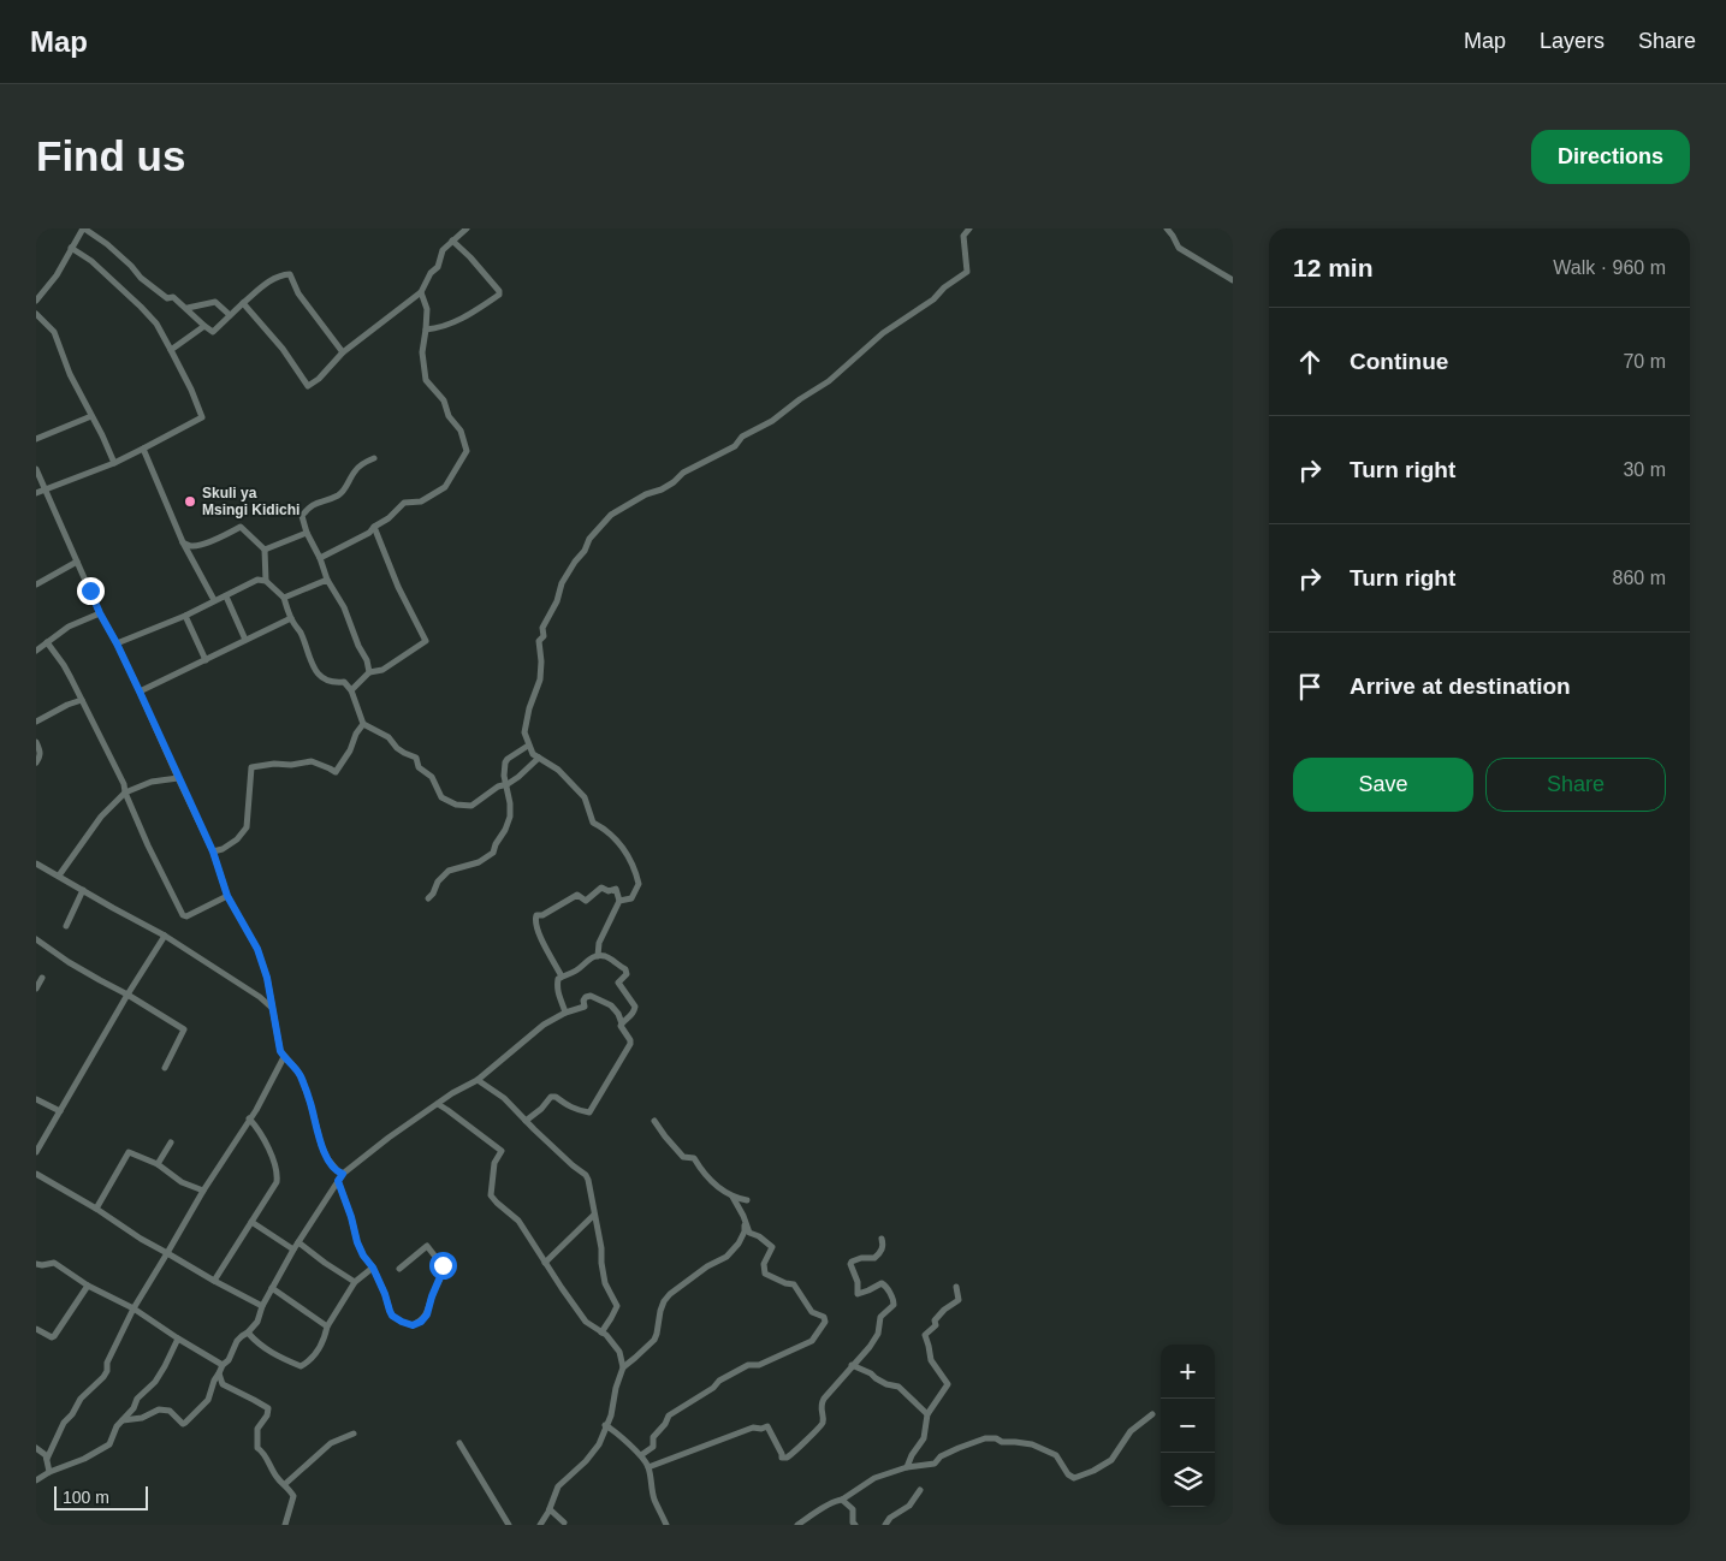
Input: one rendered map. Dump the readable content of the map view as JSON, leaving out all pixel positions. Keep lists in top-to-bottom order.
{
  "places": ["Skuli ya Msingi Kidichi"],
  "scale_bar": "100 m",
  "page": {
    "header": "Map",
    "nav": ["Map", "Layers", "Share"],
    "buttons": [
      "Directions",
      ["Save", "Share"]
    ],
    "title": "Find us",
    "heading": ["12 min", "Walk · 960 m"],
    "list": [
      ["Continue", "70 m"],
      ["Turn right", "30 m"],
      ["Turn right", "860 m"],
      "Arrive at destination"
    ],
    "map_buttons": ["+", "−"],
    "scale": "100 m"
  }
}
